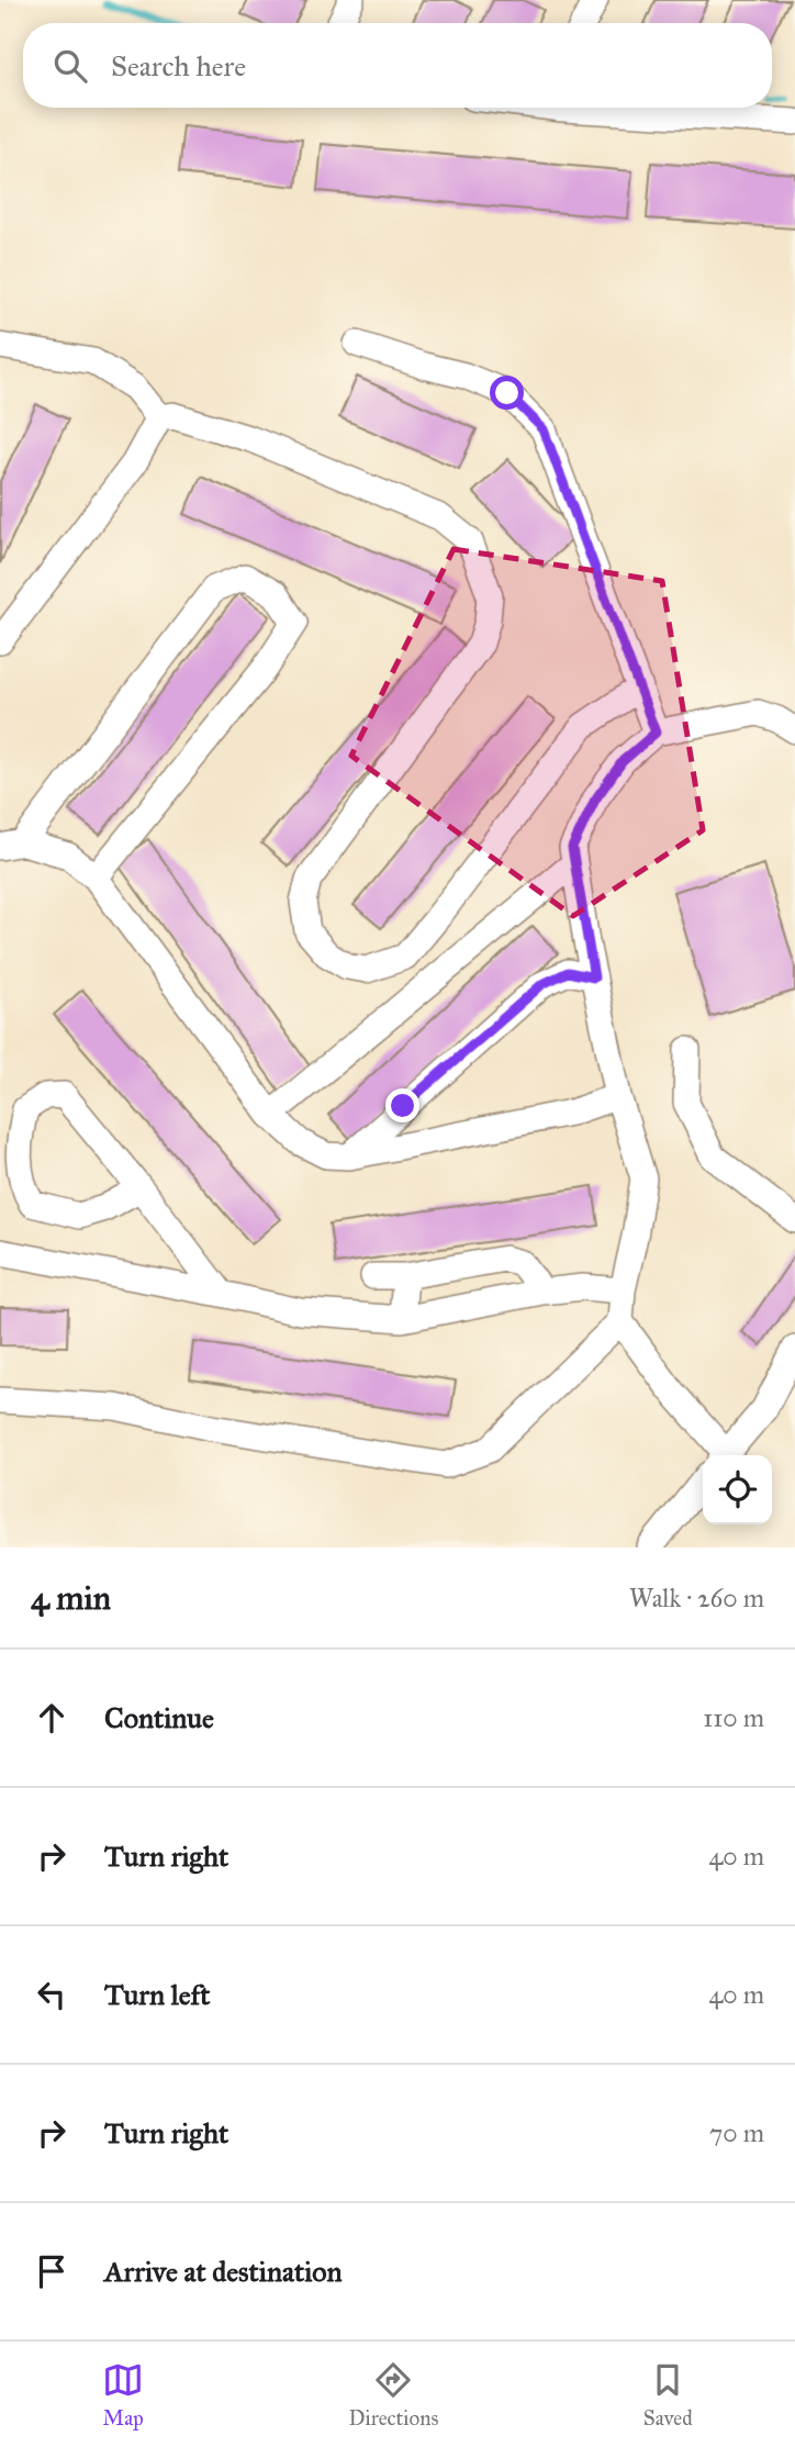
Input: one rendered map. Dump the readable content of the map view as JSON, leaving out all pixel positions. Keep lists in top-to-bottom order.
{
  "page": {
    "search": "Search here",
    "heading": ["4 min", "Walk · 260 m"],
    "list": [
      ["Continue", "110 m"],
      ["Turn right", "40 m"],
      ["Turn left", "40 m"],
      ["Turn right", "70 m"],
      "Arrive at destination"
    ],
    "nav": ["Map", "Directions", "Saved"]
  }
}
